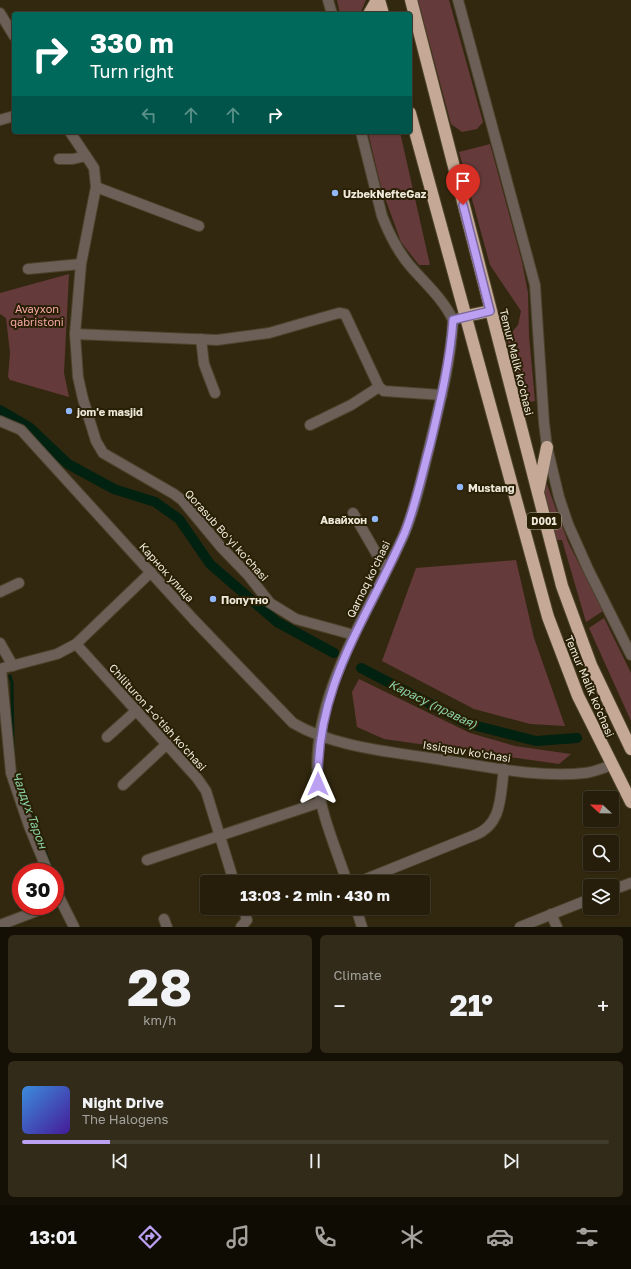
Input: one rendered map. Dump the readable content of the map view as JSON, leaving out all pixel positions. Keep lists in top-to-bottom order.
{
  "streets": {
    "highway": ["Temur Malik ko'chasi", "D001"],
    "street": [
      "Qorasub Bo'yi ko'chasi",
      "Карнок улица",
      "Qarnoq koʻchasi",
      "Chilituron 1-o'tish ko'chasi",
      "Issiqsuv koʻchasi"
    ]
  },
  "crossings": [
    ["Temur Malik ko'chasi", "Issiqsuv koʻchasi"],
    ["Qorasub Bo'yi ko'chasi", "Qarnoq koʻchasi"],
    ["Карнок улица", "Qarnoq koʻchasi"],
    ["Карнок улица", "Issiqsuv koʻchasi"],
    ["Qarnoq koʻchasi", "Issiqsuv koʻchasi"]
  ],
  "water": ["Карасу (правая)", "Чалдух Тарон"],
  "parks": ["Avayxon qabristoni"],
  "places": [
    "UzbekNefteGaz",
    "jom'e masjid",
    "Mustang",
    "Авайхон",
    "Попутно"
  ],
  "north": "left",
  "page": {
    "turn": ["330 m", "Turn right"],
    "limit": "30",
    "trip": "13:03 · 2 min · 430 m",
    "tile": [
      ["28", "km/h"],
      "Climate"
    ],
    "heat": ["−", "21°", "+"],
    "song": ["Night Drive", "The Halogens"],
    "tabs": "13:01"
  }
}
